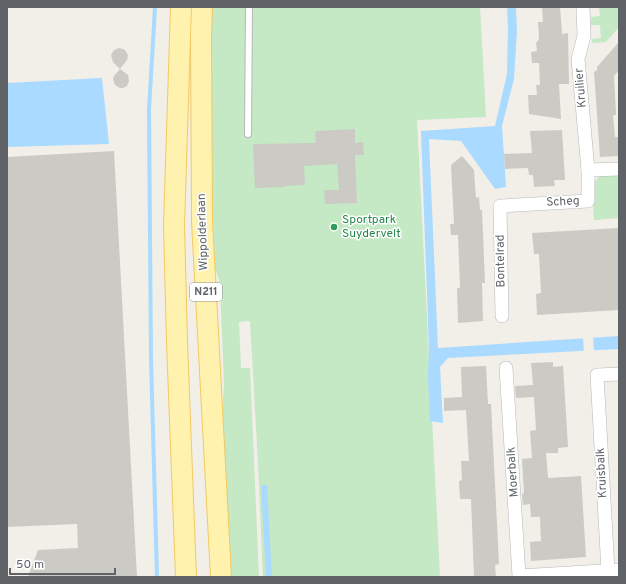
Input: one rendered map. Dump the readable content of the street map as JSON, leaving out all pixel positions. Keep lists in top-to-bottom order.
{
  "streets": {
    "main road": ["Wippolderlaan", "N211"],
    "street": [
      "Kruilier",
      "Scheg",
      "Bontelrad",
      "Moerbalk",
      "Kruisbalk"
    ]
  },
  "crossings": [
    ["Kruilier", "Scheg"],
    ["Scheg", "Bontelrad"]
  ],
  "places": ["Sportpark Suydervelt"],
  "scale_bar": "50 m"
}
